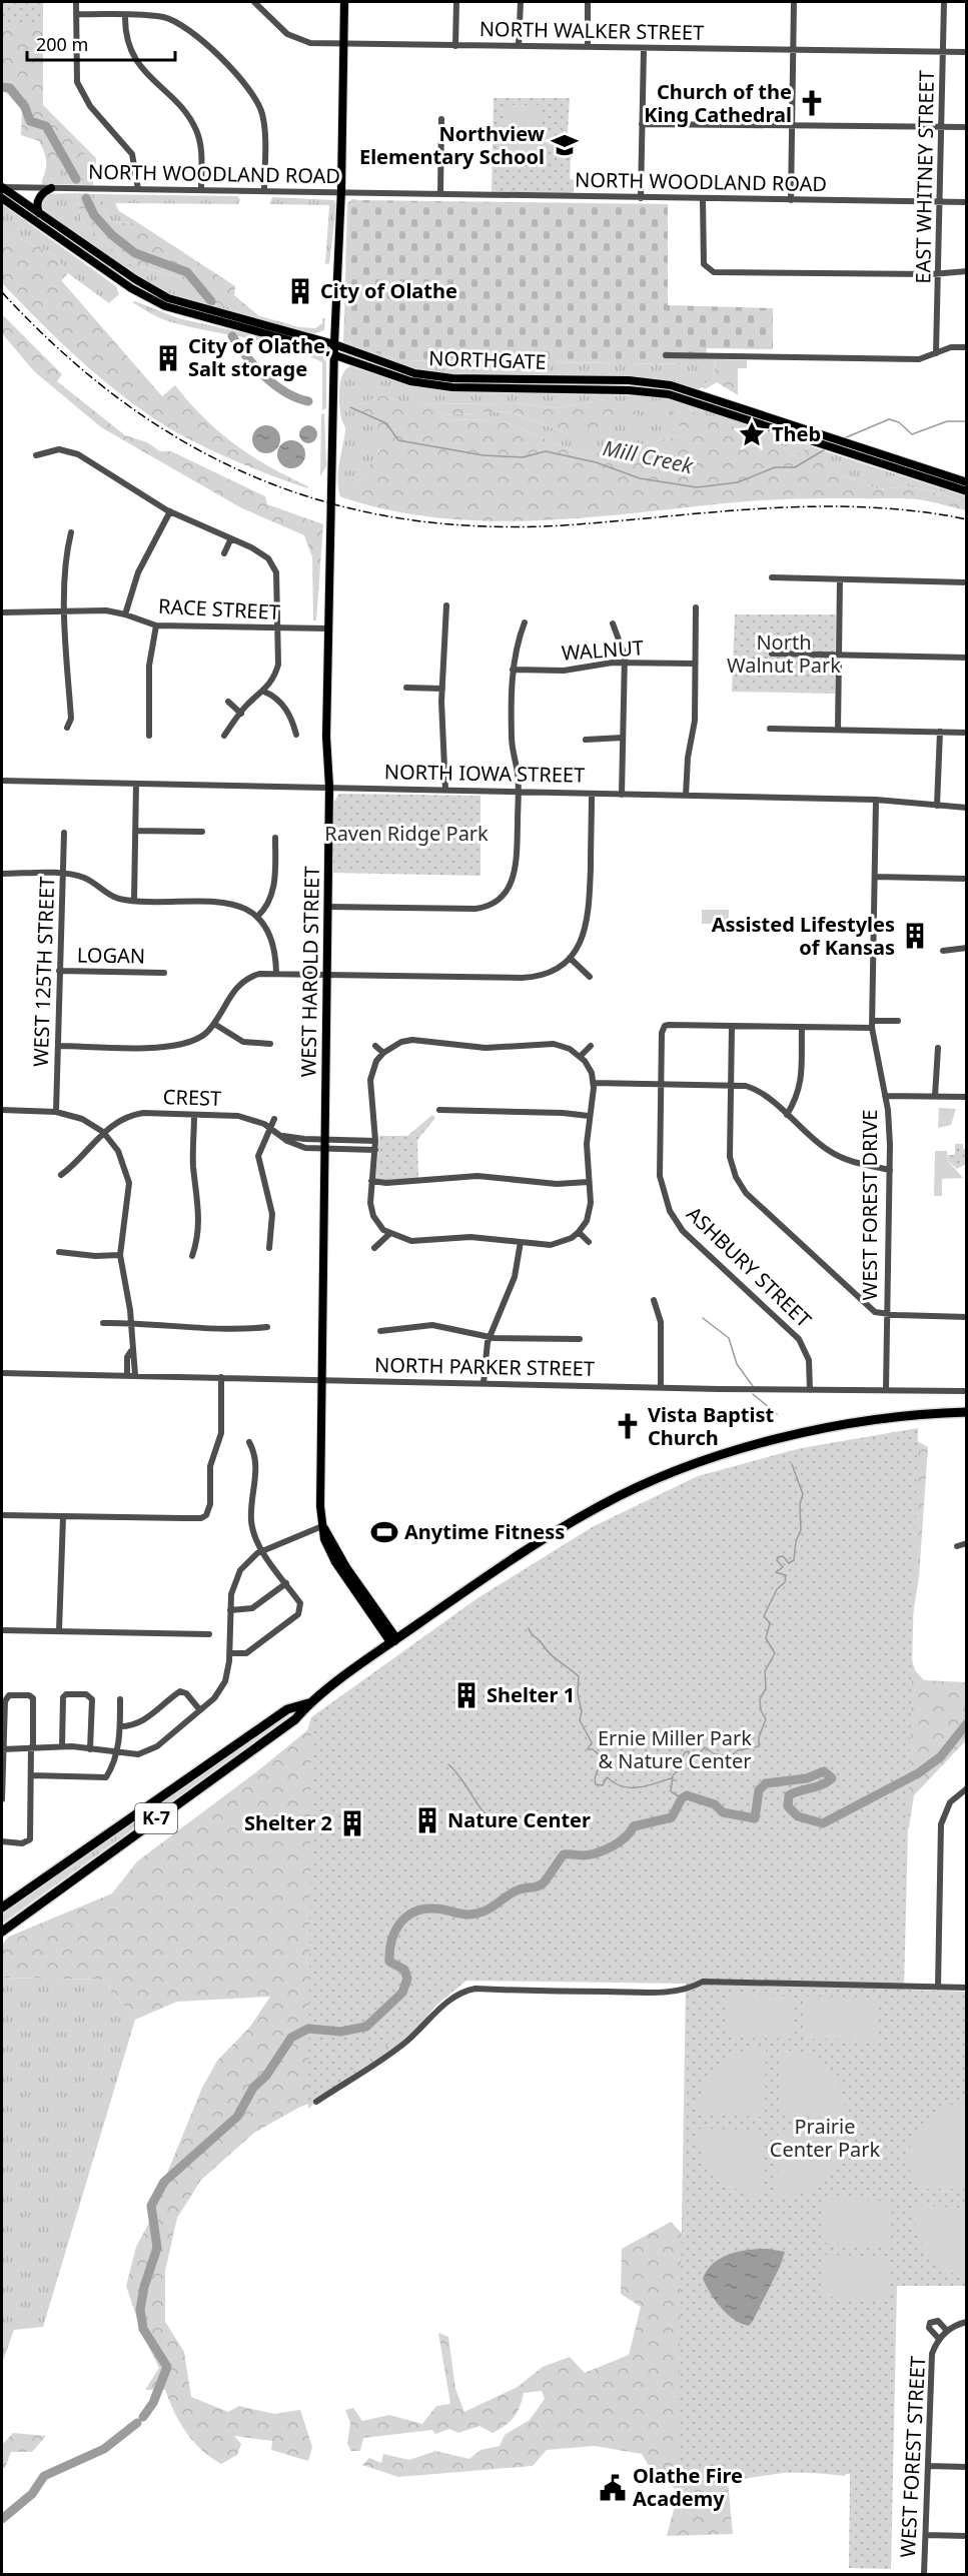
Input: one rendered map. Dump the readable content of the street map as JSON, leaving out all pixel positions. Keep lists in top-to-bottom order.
{
  "streets": {
    "highway": ["K-7"],
    "main road": ["NORTHGATE", "WEST HAROLD STREET"],
    "street": [
      "NORTH WALKER STREET",
      "NORTH WOODLAND ROAD",
      "EAST WHITNEY STREET",
      "RACE STREET",
      "WALNUT",
      "NORTH IOWA STREET",
      "LOGAN",
      "WEST 125TH STREET",
      "CREST",
      "WEST FOREST DRIVE",
      "ASHBURY STREET",
      "NORTH PARKER STREET",
      "WEST FOREST STREET"
    ]
  },
  "crossings": [
    ["NORTH WALKER STREET", "EAST WHITNEY STREET"],
    ["NORTH WALKER STREET", "WEST HAROLD STREET"],
    ["NORTH WOODLAND ROAD", "EAST WHITNEY STREET"],
    ["NORTH WOODLAND ROAD", "NORTHGATE"],
    ["NORTH WOODLAND ROAD", "WEST HAROLD STREET"],
    ["NORTHGATE", "WEST HAROLD STREET"],
    ["RACE STREET", "WEST HAROLD STREET"],
    ["NORTH IOWA STREET", "WEST HAROLD STREET"],
    ["NORTH IOWA STREET", "WEST FOREST DRIVE"],
    ["LOGAN", "WEST 125TH STREET"],
    ["WEST HAROLD STREET", "CREST"],
    ["WEST HAROLD STREET", "NORTH PARKER STREET"],
    ["WEST HAROLD STREET", "K-7"],
    ["WEST FOREST DRIVE", "NORTH PARKER STREET"],
    ["ASHBURY STREET", "NORTH PARKER STREET"]
  ],
  "water": ["Mill Creek"],
  "parks": [
    "North Walnut Park",
    "Raven Ridge Park",
    "Ernie Miller Park & Nature Center",
    "Prairie Center Park"
  ],
  "places": {
    "church": ["Church of the King Cathedral", "Vista Baptist Church"],
    "school or university": ["Northview Elementary School"],
    "building": [
      "City of Olathe",
      "City of Olathe, Salt storage",
      "Assisted Lifestyles of Kansas",
      "Shelter 1",
      "Nature Center",
      "Shelter 2"
    ],
    "place": ["Theb"],
    "sports": ["Anytime Fitness"],
    "public building": ["Olathe Fire Academy"]
  },
  "scale_bar": "200 m"
}
